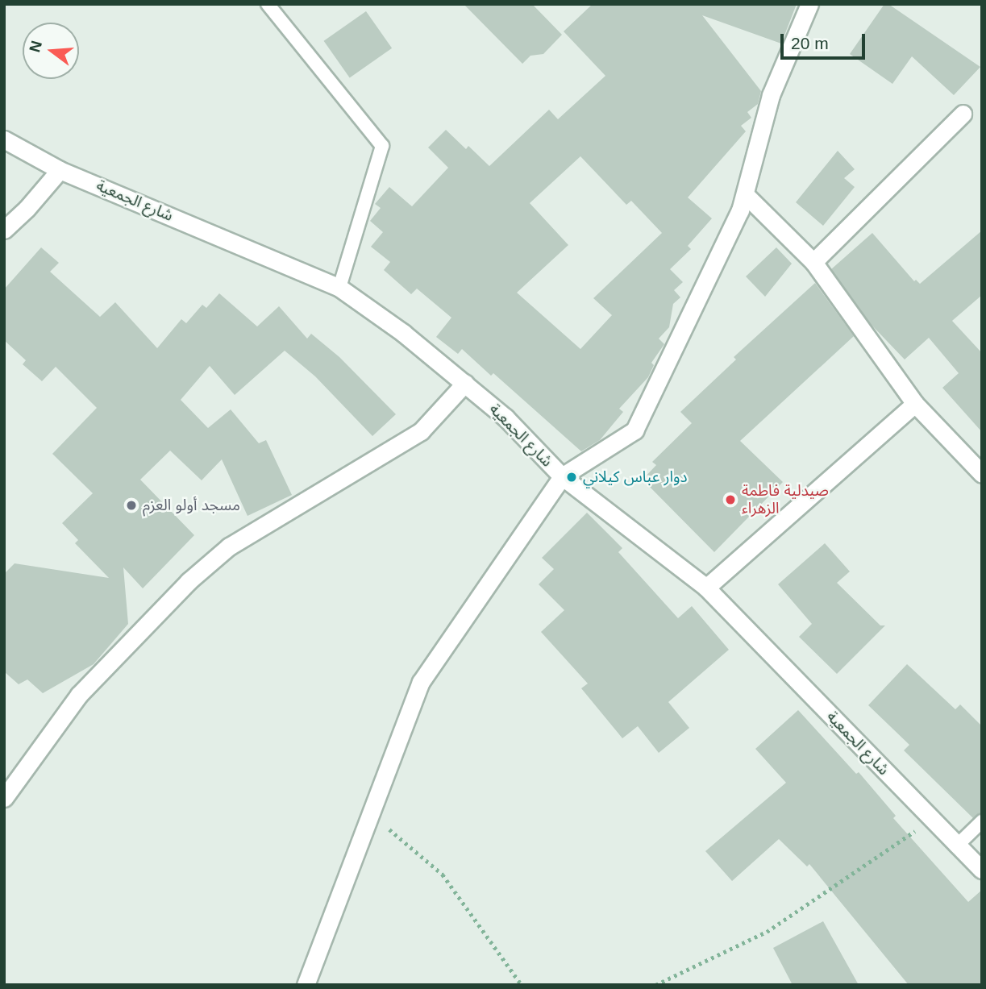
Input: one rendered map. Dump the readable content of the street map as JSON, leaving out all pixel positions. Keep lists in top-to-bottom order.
{
  "streets": {
    "street": ["شارع الجمعية"]
  },
  "places": ["دوار عباس كيلاني", "صيدلية فاطمة الزهراء", "مسجد أولو العزم"],
  "scale_bar": "20 m",
  "north": "left"
}
